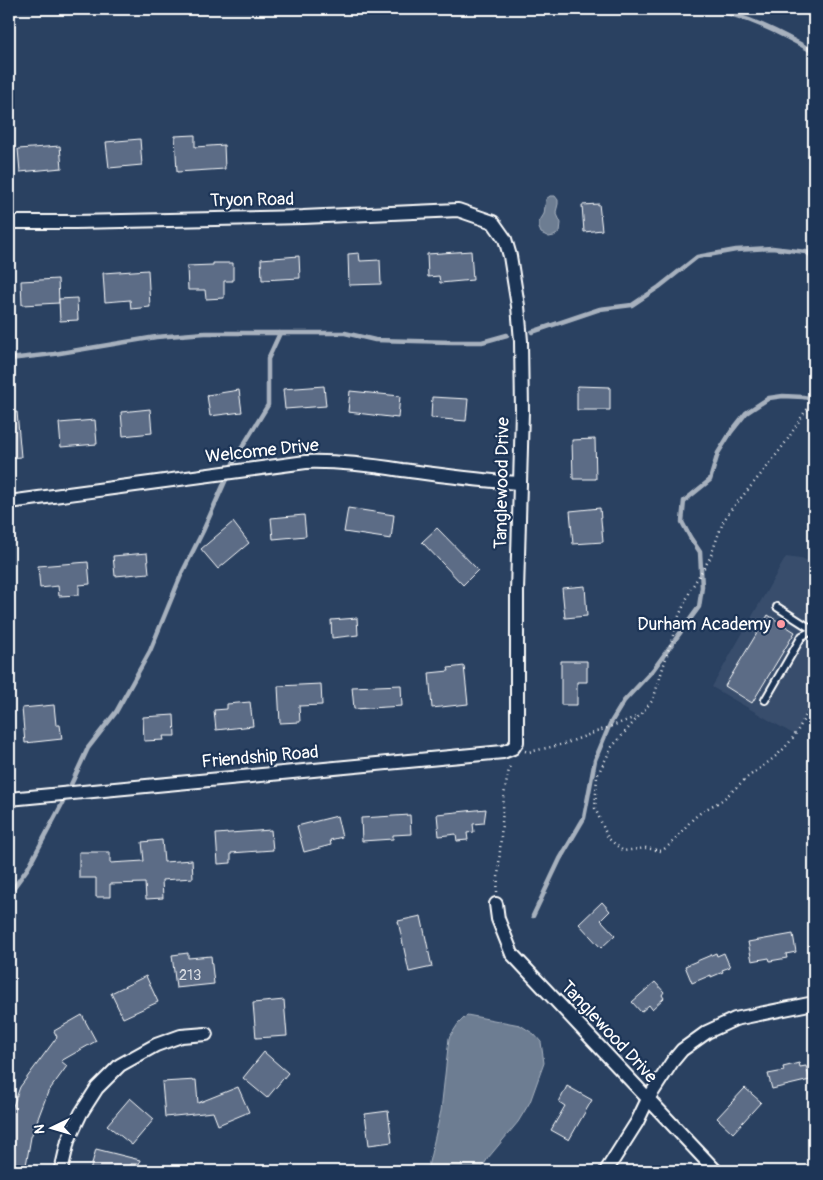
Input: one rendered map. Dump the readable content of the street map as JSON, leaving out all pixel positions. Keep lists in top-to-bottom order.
{
  "streets": {
    "street": [
      "Tryon Road",
      "Welcome Drive",
      "Tanglewood Drive",
      "Friendship Road"
    ]
  },
  "crossings": [
    ["Tryon Road", "Tanglewood Drive"],
    ["Welcome Drive", "Tanglewood Drive"],
    ["Tanglewood Drive", "Friendship Road"]
  ],
  "places": ["Durham Academy"],
  "house_numbers": ["213"],
  "north": "left"
}
